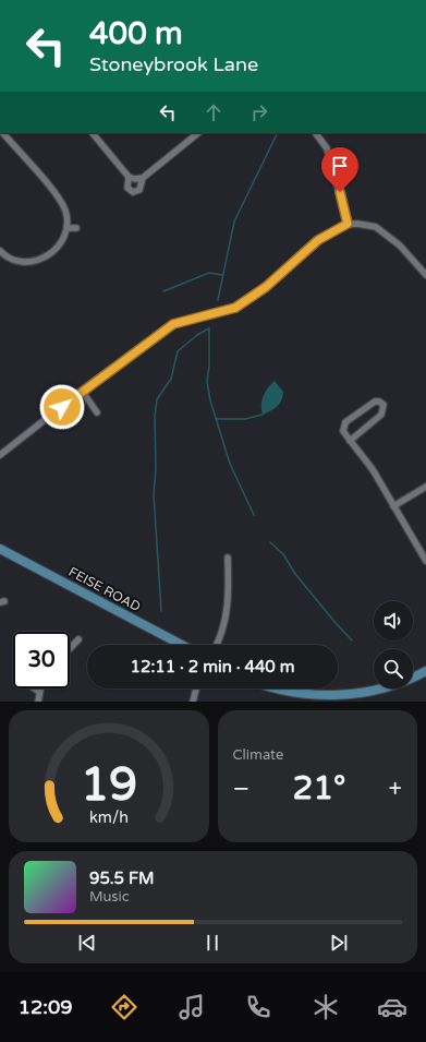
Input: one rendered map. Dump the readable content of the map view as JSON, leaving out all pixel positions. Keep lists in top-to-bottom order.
{
  "streets": {
    "main road": ["FEISE ROAD"]
  },
  "page": {
    "turn": ["400 m", "Stoneybrook Lane"],
    "limit": "30",
    "trip": "12:11 · 2 min · 440 m",
    "tile": "Climate",
    "heat": ["−", "21°", "+"],
    "song": ["95.5 FM", "Music"],
    "tabs": "12:09",
    "gauge": ["19", "km/h"]
  }
}
